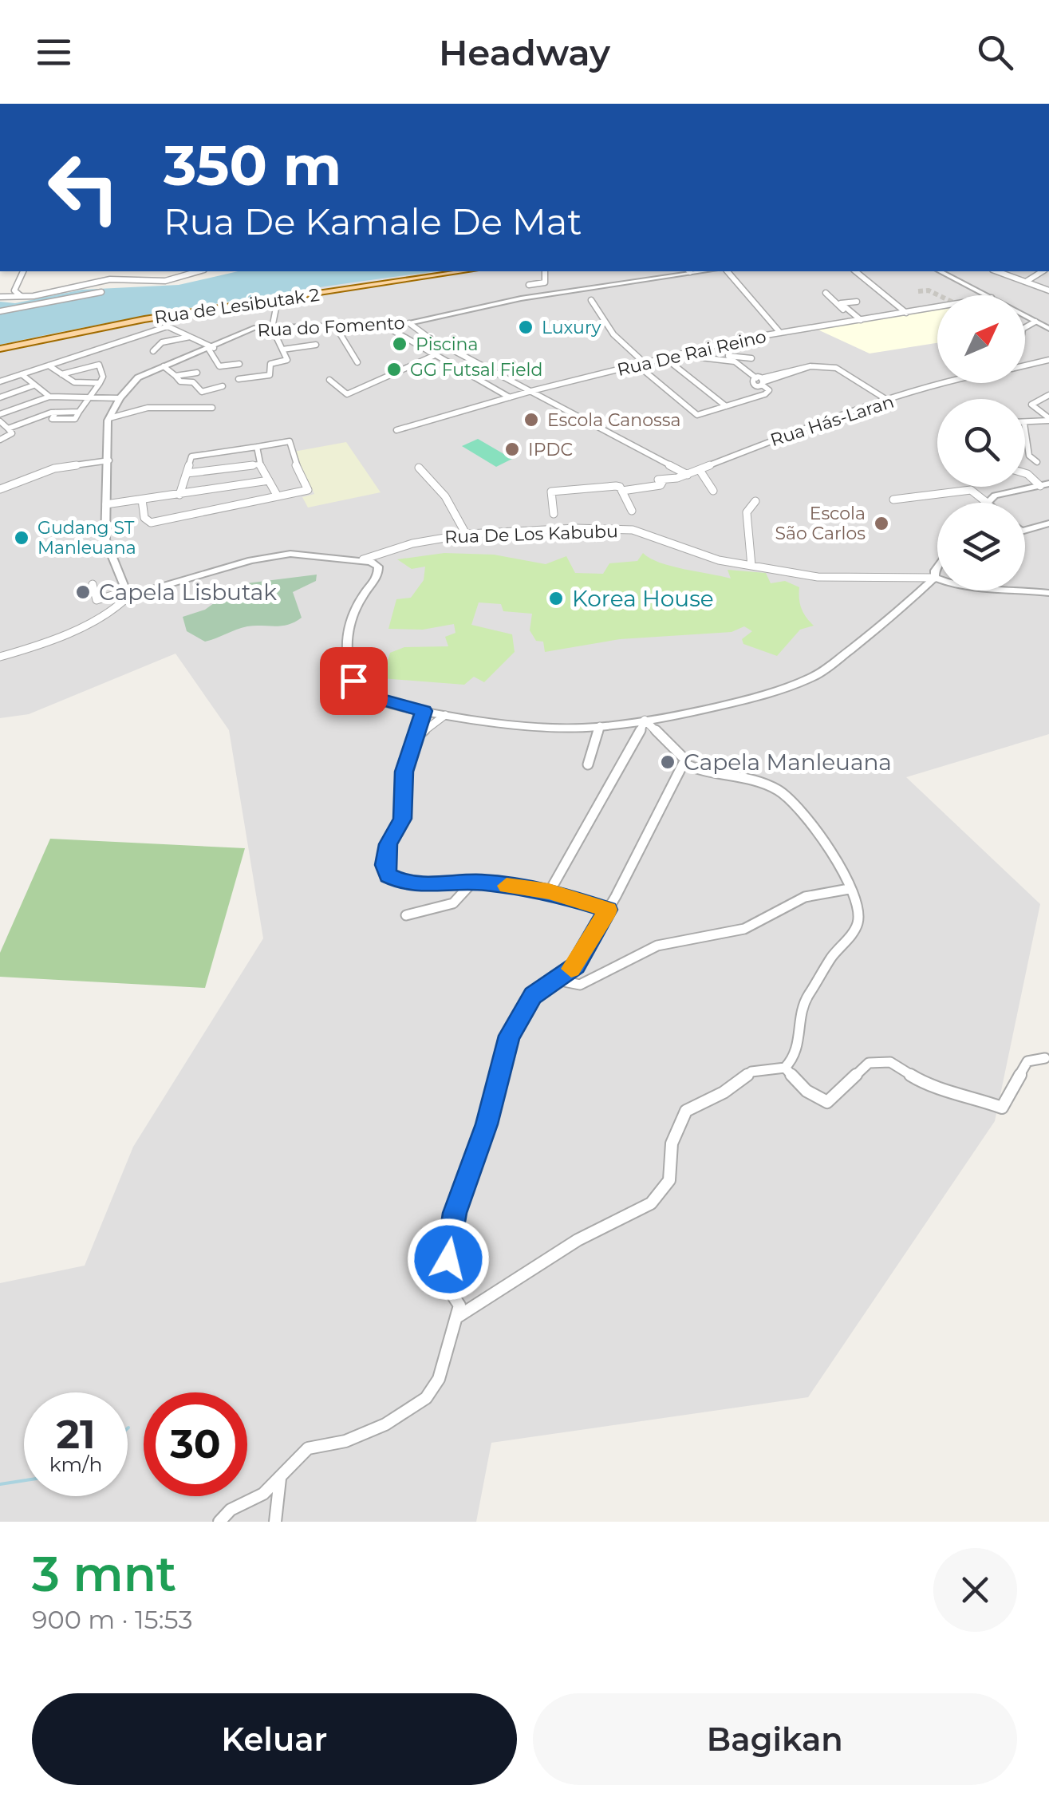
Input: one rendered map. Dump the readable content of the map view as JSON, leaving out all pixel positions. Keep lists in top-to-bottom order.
{
  "streets": {
    "main road": ["Rua de Lesibutak 2"],
    "street": [
      "Rua do Fomento",
      "Rua De Rai Reino",
      "Rua Hás-Laran",
      "Rua De Los Kabubu"
    ]
  },
  "places": [
    "Luxury",
    "Piscina",
    "GG Futsal Field",
    "Escola Canossa",
    "IPDC",
    "Escola São Carlos",
    "Gudang ST Manleuana",
    "Capela Lisbutak",
    "Korea House",
    "Capela Manleuana"
  ],
  "north": "top right",
  "page": {
    "header": "Headway",
    "turn": ["350 m", "Rua De Kamale De Mat"],
    "speed": "21 km/h",
    "limit": "30",
    "heading": ["3 mnt", "900 m · 15:53"],
    "buttons": ["Keluar", "Bagikan"]
  }
}
